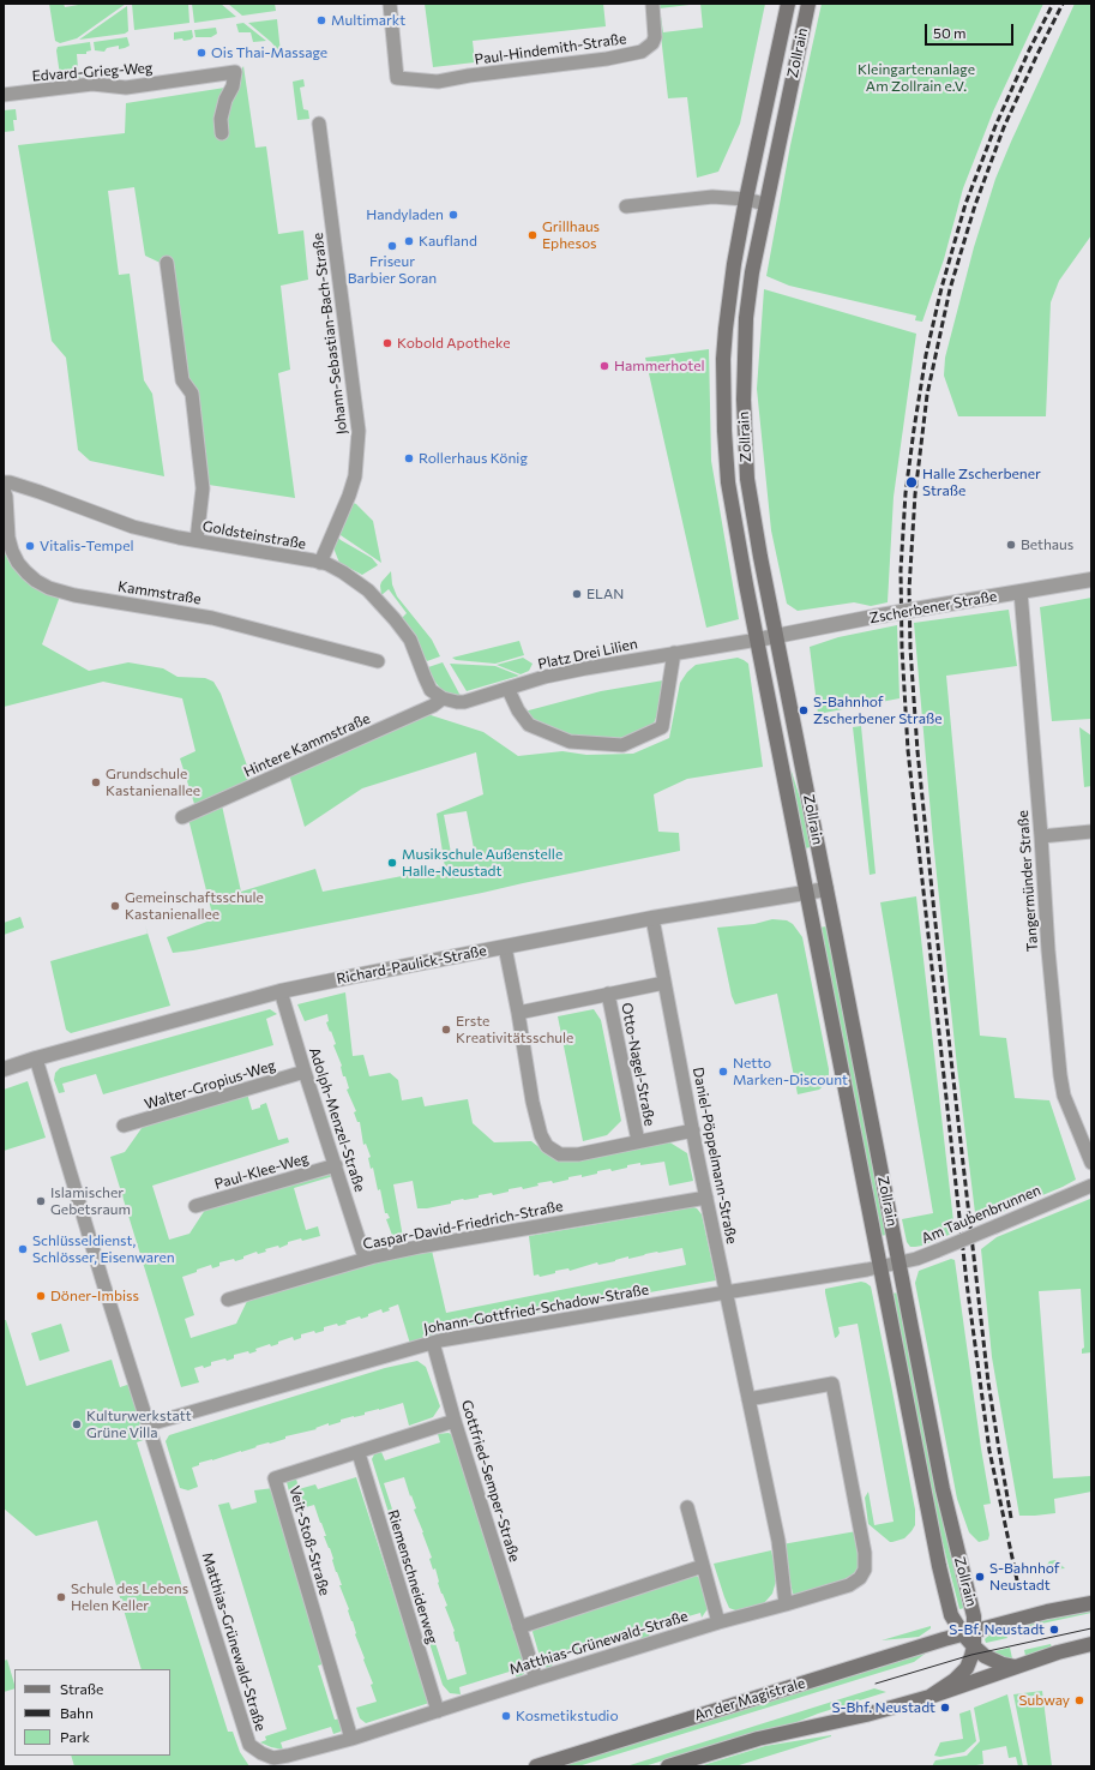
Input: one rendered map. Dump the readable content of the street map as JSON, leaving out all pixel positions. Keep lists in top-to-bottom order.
{
  "streets": {
    "main road": ["Zollrain", "An der Magistrale"],
    "street": [
      "Paul-Hindemith-Straße",
      "Edvard-Grieg-Weg",
      "Johann-Sebastian-Bach-Straße",
      "Goldsteinstraße",
      "Kammstraße",
      "Zscherbener Straße",
      "Platz Drei Lilien",
      "Hintere Kammstraße",
      "Tangermünder Straße",
      "Richard-Paulick-Straße",
      "Otto-Nagel-Straße",
      "Walter-Gropius-Weg",
      "Adolph-Menzel-Straße",
      "Daniel-Pöppelmann-Straße",
      "Paul-Klee-Weg",
      "Am Taubenbrunnen",
      "Caspar-David-Friedrich-Straße",
      "Johann-Gottfried-Schadow-Straße",
      "Gottfried-Semper-Straße",
      "Veit-Stoß-Straße",
      "Riemenschneiderweg",
      "Matthias-Grünewald-Straße"
    ]
  },
  "crossings": [
    ["Zollrain", "Zscherbener Straße"],
    ["Zollrain", "Platz Drei Lilien"],
    ["Zollrain", "Richard-Paulick-Straße"],
    ["Zollrain", "Am Taubenbrunnen"],
    ["Zollrain", "Johann-Gottfried-Schadow-Straße"],
    ["Zollrain", "An der Magistrale"],
    ["Johann-Sebastian-Bach-Straße", "Goldsteinstraße"],
    ["Goldsteinstraße", "Platz Drei Lilien"],
    ["Goldsteinstraße", "Hintere Kammstraße"],
    ["Zscherbener Straße", "Platz Drei Lilien"],
    ["Zscherbener Straße", "Tangermünder Straße"],
    ["Platz Drei Lilien", "Hintere Kammstraße"],
    ["Richard-Paulick-Straße", "Adolph-Menzel-Straße"],
    ["Richard-Paulick-Straße", "Daniel-Pöppelmann-Straße"],
    ["Richard-Paulick-Straße", "Matthias-Grünewald-Straße"],
    ["Walter-Gropius-Weg", "Adolph-Menzel-Straße"],
    ["Adolph-Menzel-Straße", "Paul-Klee-Weg"],
    ["Adolph-Menzel-Straße", "Caspar-David-Friedrich-Straße"],
    ["Daniel-Pöppelmann-Straße", "Caspar-David-Friedrich-Straße"],
    ["Daniel-Pöppelmann-Straße", "Johann-Gottfried-Schadow-Straße"],
    ["Daniel-Pöppelmann-Straße", "Matthias-Grünewald-Straße"],
    ["Am Taubenbrunnen", "Johann-Gottfried-Schadow-Straße"],
    ["Johann-Gottfried-Schadow-Straße", "Gottfried-Semper-Straße"],
    ["Johann-Gottfried-Schadow-Straße", "Matthias-Grünewald-Straße"],
    ["Gottfried-Semper-Straße", "Veit-Stoß-Straße"],
    ["Gottfried-Semper-Straße", "Matthias-Grünewald-Straße"],
    ["Veit-Stoß-Straße", "Riemenschneiderweg"],
    ["Veit-Stoß-Straße", "Matthias-Grünewald-Straße"],
    ["Riemenschneiderweg", "Matthias-Grünewald-Straße"]
  ],
  "parks": ["Kleingartenanlage Am Zollrain e.V."],
  "places": [
    "Multimarkt",
    "Ois Thai-Massage",
    "Handyladen",
    "Grillhaus Ephesos",
    "Kaufland",
    "Friseur Barbier Soran",
    "Kobold Apotheke",
    "Hammerhotel",
    "Rollerhaus König",
    "Halle Zscherbener Straße",
    "Bethaus",
    "Vitalis-Tempel",
    "ELAN",
    "S-Bahnhof Zscherbener Straße",
    "Grundschule Kastanienallee",
    "Musikschule Außenstelle Halle-Neustadt",
    "Gemeinschaftsschule Kastanienallee",
    "Erste Kreativitätsschule",
    "Netto Marken-Discount",
    "Islamischer Gebetsraum",
    "Schlüsseldienst, Schlösser, Eisenwaren",
    "Döner-Imbiss",
    "Kulturwerkstatt Grüne Villa",
    "S-Bahnhof Neustadt",
    "Schule des Lebens Helen Keller",
    "S-Bf. Neustadt",
    "Subway",
    "S-Bhf. Neustadt",
    "Kosmetikstudio"
  ],
  "legend": ["Straße", "Bahn", "Park"],
  "scale_bar": "50 m"
}
